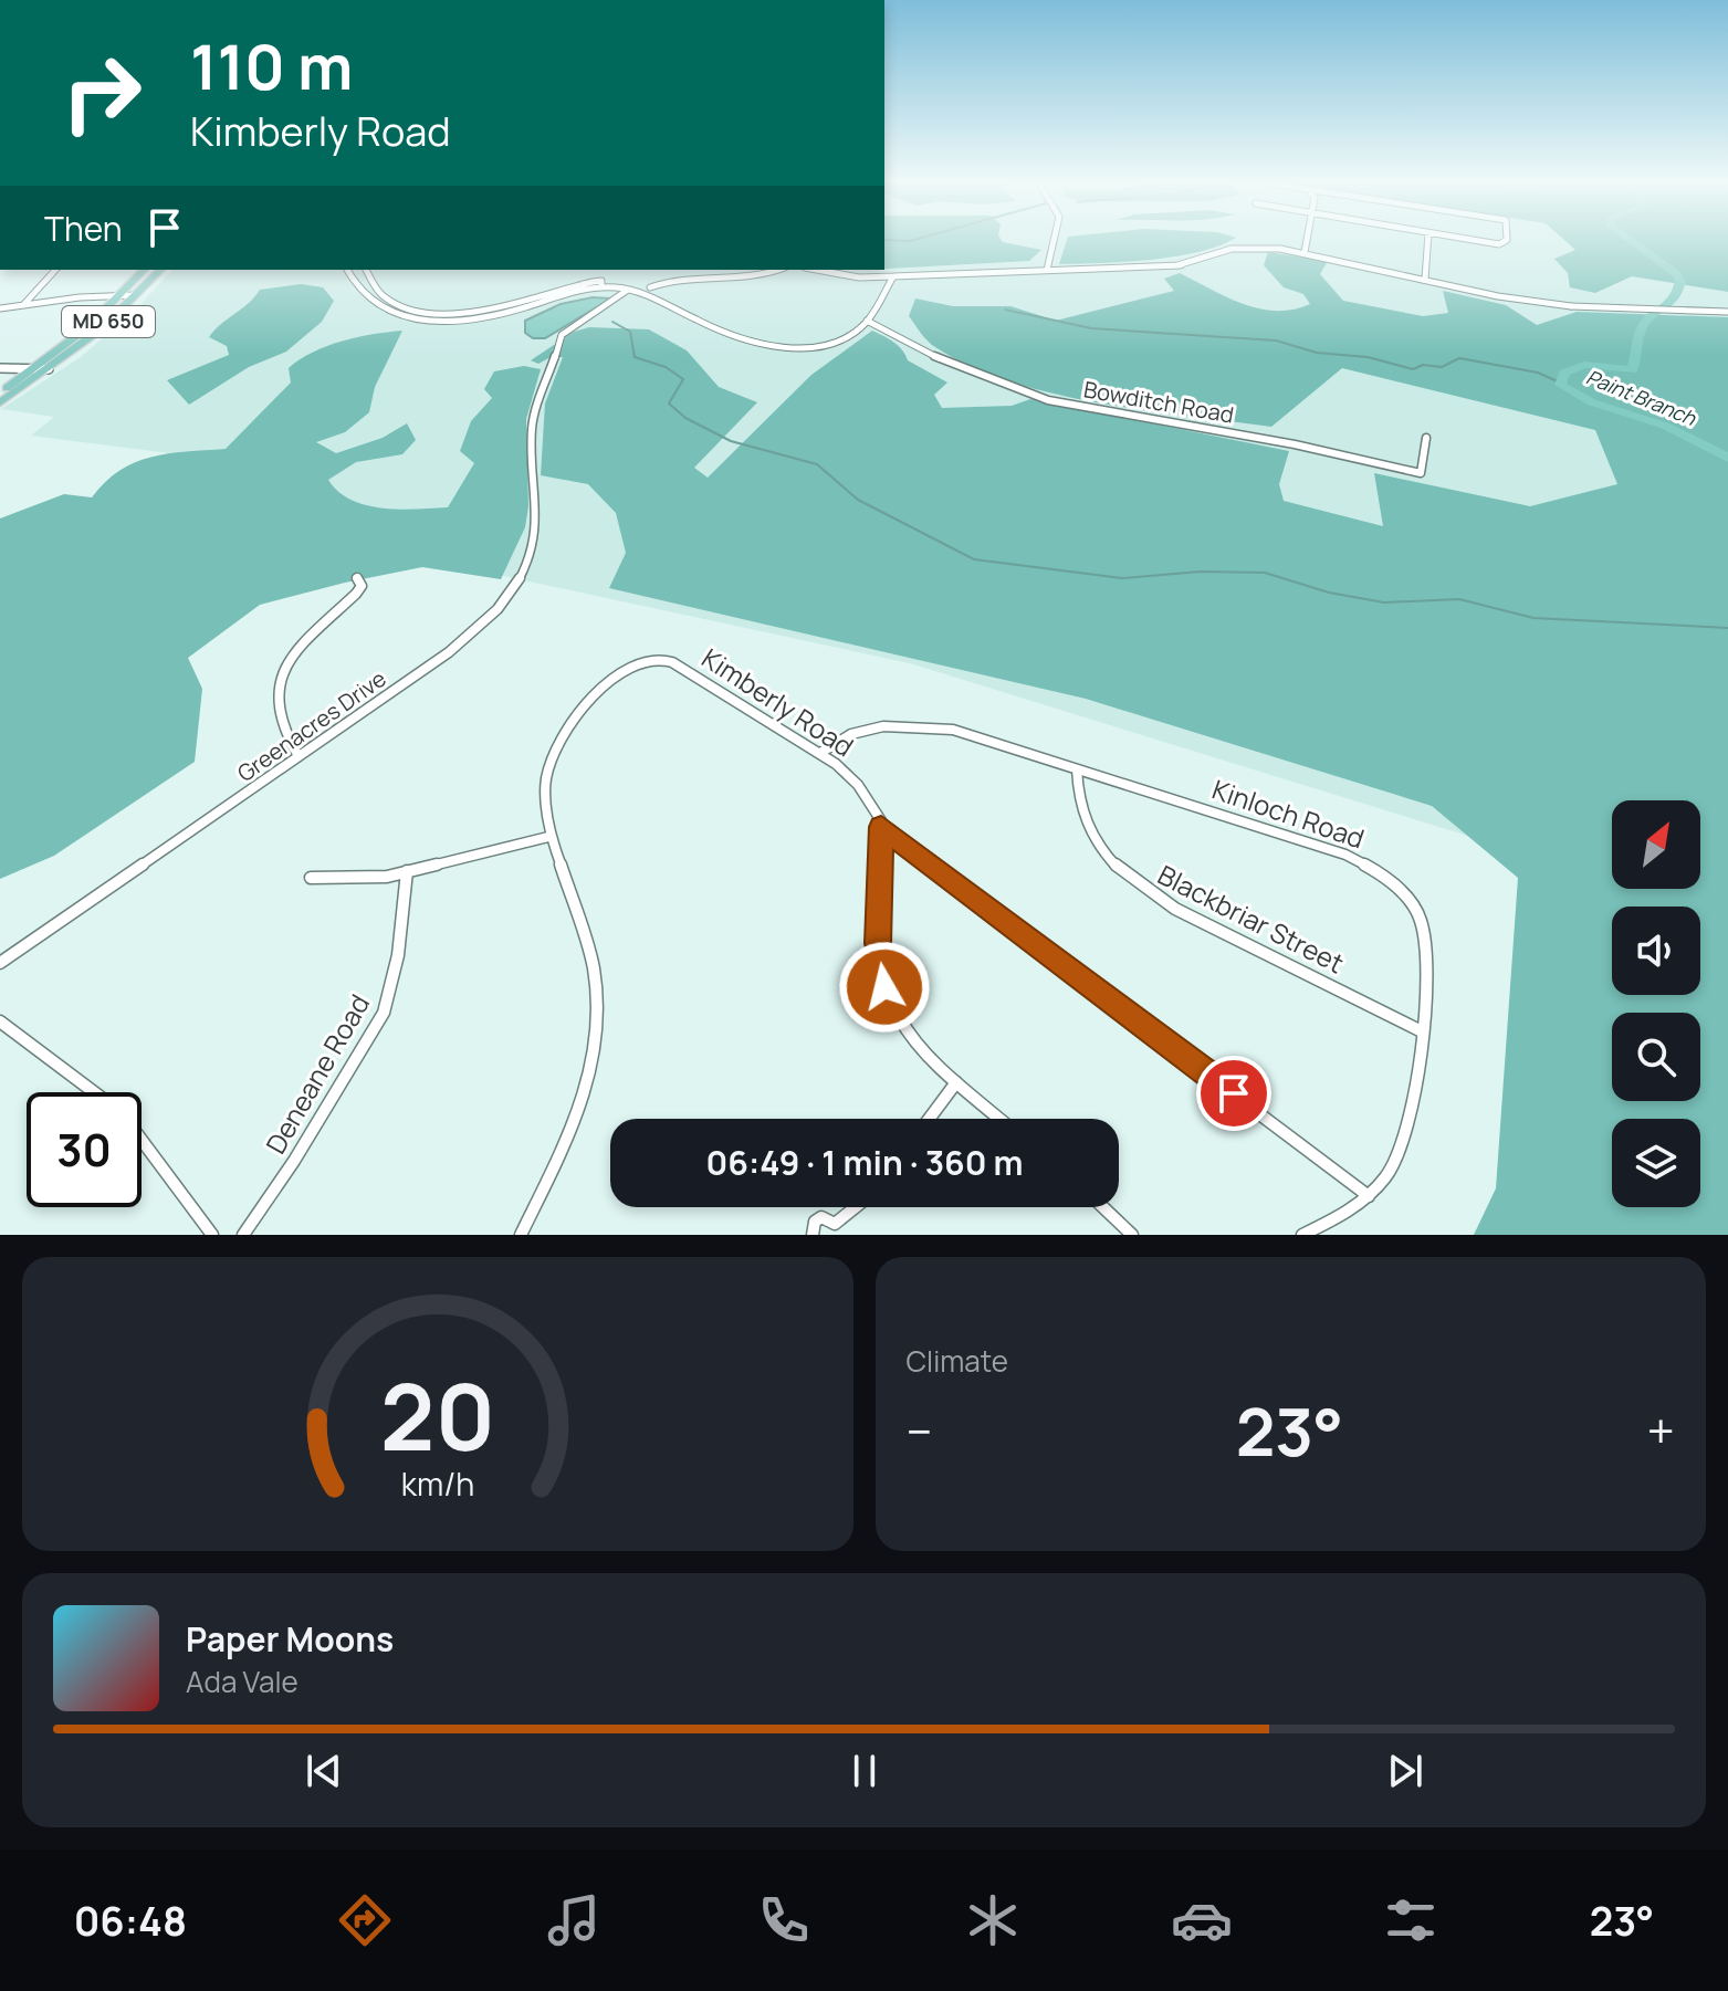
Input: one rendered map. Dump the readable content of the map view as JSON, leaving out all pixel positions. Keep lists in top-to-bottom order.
{
  "streets": {
    "main road": ["MD 650"],
    "street": [
      "Bowditch Road",
      "Kimberly Road",
      "Greenacres Drive",
      "Kinloch Road",
      "Blackbriar Street",
      "Deneane Road"
    ]
  },
  "crossings": [
    ["Kimberly Road", "Kinloch Road"],
    ["Kinloch Road", "Blackbriar Street"]
  ],
  "water": ["Paint Branch"],
  "north": "top right",
  "page": {
    "turn": ["110 m", "Kimberly Road"],
    "then": "Then",
    "limit": "30",
    "trip": "06:49 · 1 min · 360 m",
    "tile": "Climate",
    "heat": ["−", "23°", "+"],
    "song": ["Paper Moons", "Ada Vale"],
    "tabs": ["06:48", "23°"],
    "gauge": ["20", "km/h"]
  }
}
